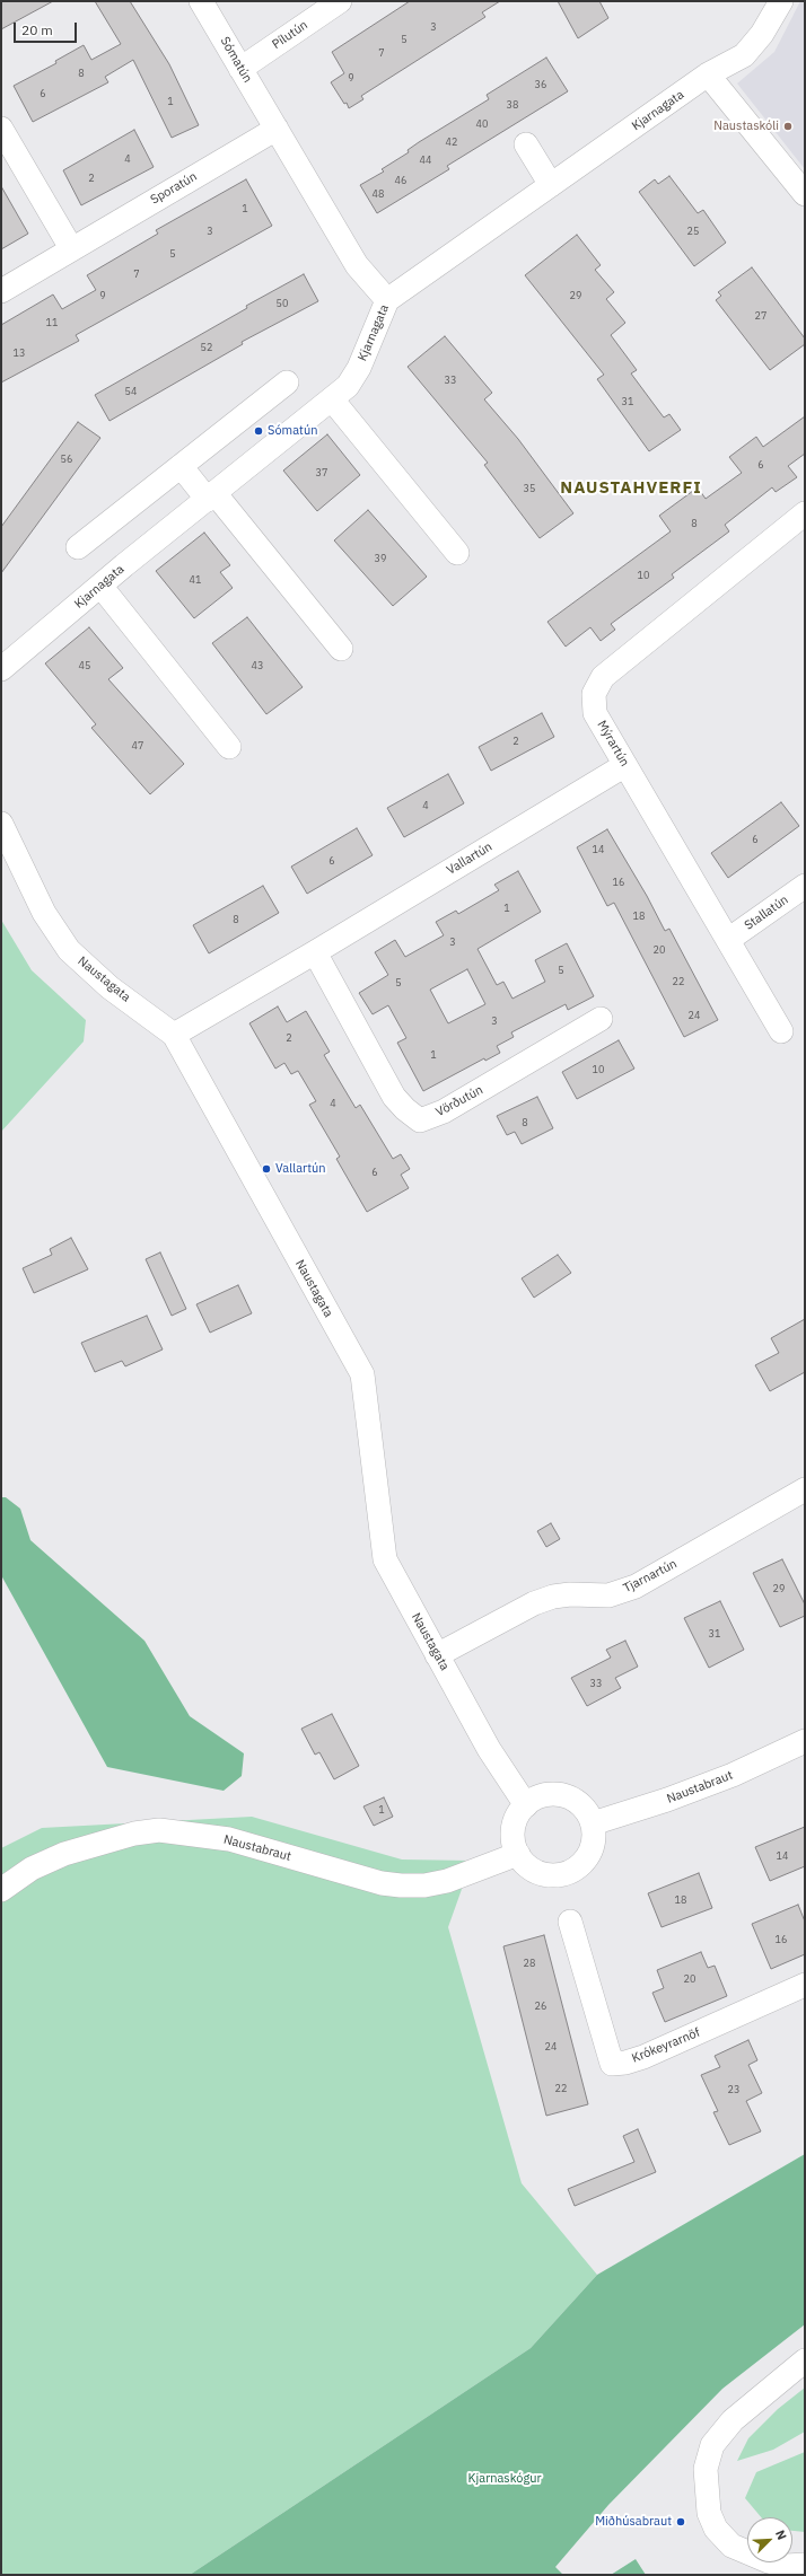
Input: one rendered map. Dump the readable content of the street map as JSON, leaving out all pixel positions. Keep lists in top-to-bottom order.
{
  "streets": {
    "street": [
      "Pílutún",
      "Sómatún",
      "Kjarnagata",
      "Sporatún",
      "Mýrartún",
      "Vallartún",
      "Stallatún",
      "Naustagata",
      "Vörðutún",
      "Tjarnartún",
      "Naustabraut",
      "Krókeyrarnöf"
    ]
  },
  "crossings": [
    ["Pílutún", "Sómatún"],
    ["Sómatún", "Kjarnagata"],
    ["Sómatún", "Sporatún"],
    ["Mýrartún", "Vallartún"],
    ["Mýrartún", "Stallatún"],
    ["Vallartún", "Naustagata"],
    ["Vallartún", "Vörðutún"],
    ["Naustagata", "Tjarnartún"],
    ["Naustagata", "Naustabraut"]
  ],
  "districts": ["NAUSTAHVERFI"],
  "parks": ["Kjarnaskógur"],
  "places": [
    "Naustaskóli",
    "Sómatún",
    "Vallartún",
    "Miðhúsabraut"
  ],
  "house_numbers": [
    "3",
    "5",
    "7",
    "8",
    "9",
    "36",
    "6",
    "1",
    "38",
    "40",
    "42",
    "4",
    "44",
    "2",
    "46",
    "48",
    "1",
    "3",
    "25",
    "5",
    "7",
    "9",
    "29",
    "50",
    "27",
    "11",
    "52",
    "13",
    "33",
    "54",
    "31",
    "56",
    "6",
    "37",
    "35",
    "8",
    "39",
    "10",
    "41",
    "45",
    "43",
    "2",
    "47",
    "4",
    "6",
    "14",
    "6",
    "16",
    "1",
    "18",
    "8",
    "3",
    "20",
    "5",
    "22",
    "5",
    "24",
    "3",
    "2",
    "1",
    "10",
    "4",
    "8",
    "6",
    "29",
    "31",
    "33",
    "1",
    "14",
    "18",
    "16",
    "28",
    "20",
    "26",
    "24",
    "22",
    "23"
  ],
  "scale_bar": "20 m",
  "north": "top right"
}
